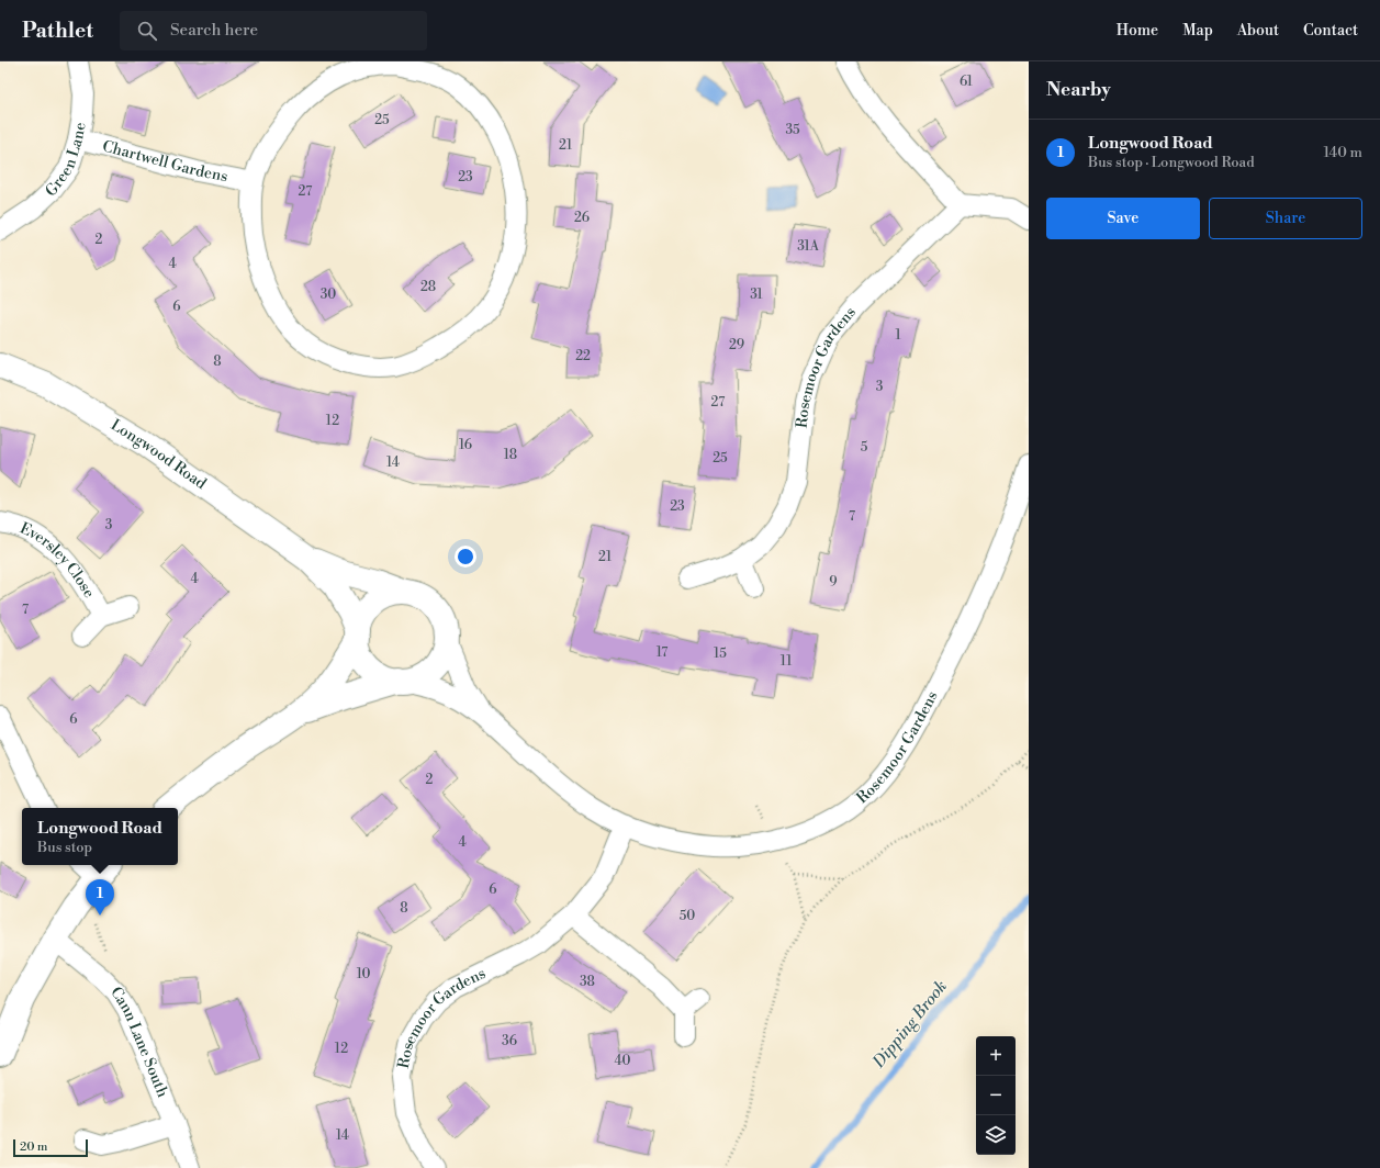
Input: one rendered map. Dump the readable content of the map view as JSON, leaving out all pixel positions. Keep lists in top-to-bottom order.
{
  "streets": {
    "street": [
      "Green Lane",
      "Chartwell Gardens",
      "Rosemoor Gardens",
      "Longwood Road",
      "Eversley Close",
      "Cann Lane South"
    ]
  },
  "crossings": [
    ["Green Lane", "Chartwell Gardens"],
    ["Rosemoor Gardens", "Longwood Road"]
  ],
  "water": ["Dipping Brook"],
  "house_numbers": [
    "61",
    "25",
    "35",
    "21",
    "23",
    "27",
    "26",
    "2",
    "31A",
    "4",
    "28",
    "30",
    "31",
    "6",
    "1",
    "29",
    "22",
    "8",
    "3",
    "27",
    "12",
    "16",
    "5",
    "18",
    "25",
    "14",
    "23",
    "7",
    "3",
    "21",
    "4",
    "9",
    "7",
    "17",
    "15",
    "11",
    "6",
    "2",
    "4",
    "6",
    "8",
    "50",
    "10",
    "38",
    "36",
    "12",
    "40",
    "14"
  ],
  "scale_bar": "20 m",
  "page": {
    "header": "Pathlet",
    "search": "Search here",
    "nav": [
      "Home",
      "Map",
      "About",
      "Contact"
    ],
    "heading": "Nearby",
    "list": [
      {
        "mark": "1",
        "name": "Longwood Road",
        "note": "Bus stop · Longwood Road",
        "value": "140 m"
      }
    ],
    "buttons": ["Save", "Share"],
    "popup": ["Longwood Road", "Bus stop"],
    "pins": "1",
    "map_buttons": ["+", "−"],
    "scale": "20 m"
  }
}
